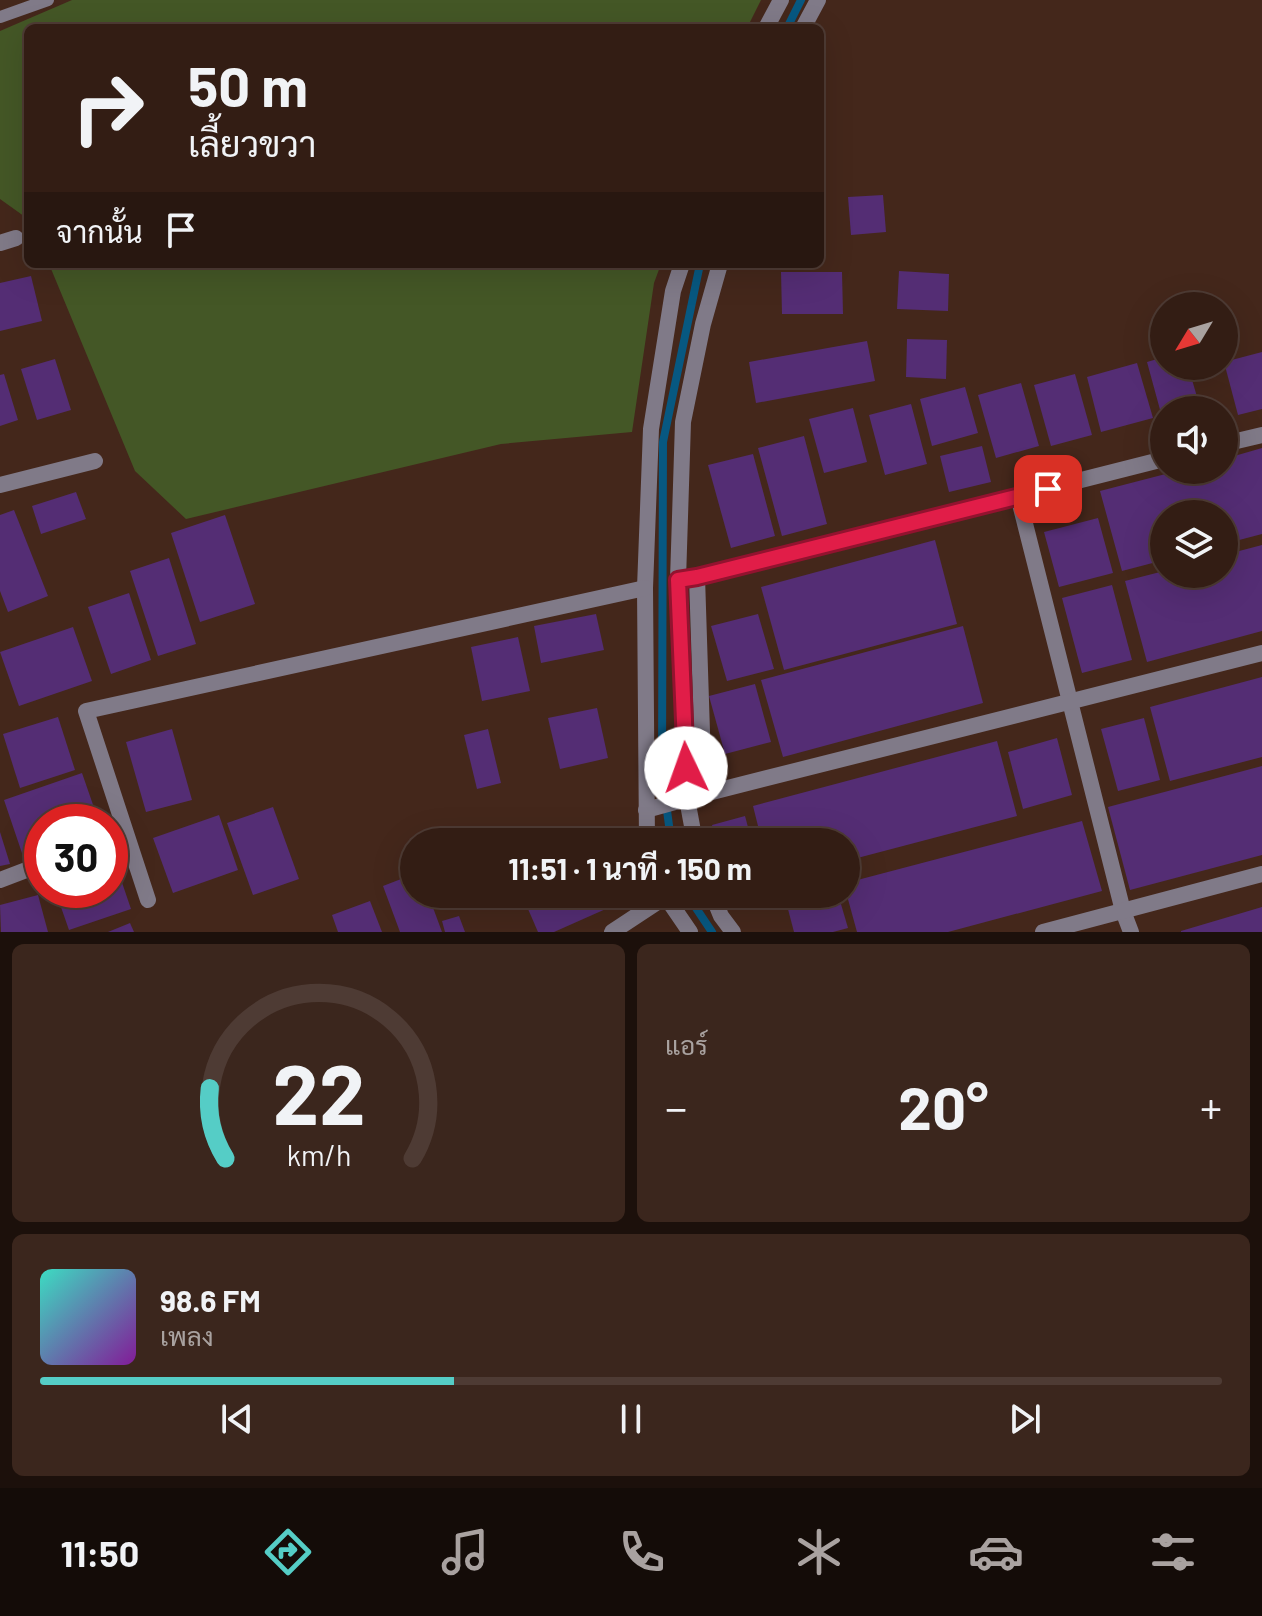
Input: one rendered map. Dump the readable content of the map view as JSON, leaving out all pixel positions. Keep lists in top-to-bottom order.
{
  "north": "bottom left",
  "page": {
    "turn": ["50 m", "เลี้ยวขวา"],
    "then": "จากนั้น",
    "limit": "30",
    "trip": "11:51 · 1 นาที · 150 m",
    "tile": "แอร์",
    "heat": ["−", "20°", "+"],
    "song": ["98.6 FM", "เพลง"],
    "tabs": "11:50",
    "gauge": ["22", "km/h"]
  }
}
